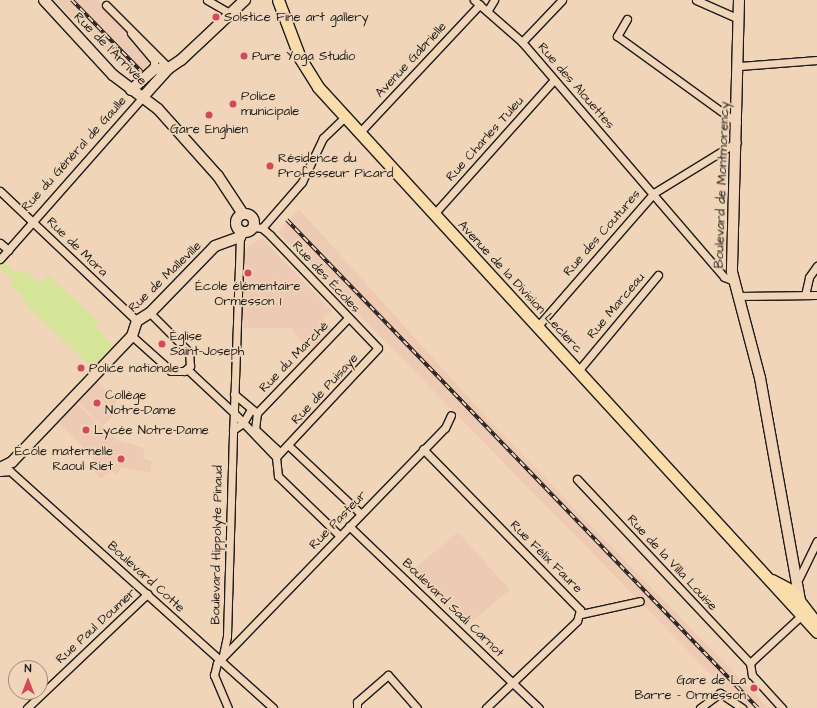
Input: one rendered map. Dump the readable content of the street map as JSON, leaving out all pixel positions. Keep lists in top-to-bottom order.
{
  "streets": {
    "main road": [
      "Rue de l'Arrivée",
      "Rue du Général de Gaulle",
      "Boulevard de Montmorency",
      "Rue de Malleville",
      "Avenue de la Division Leclerc"
    ],
    "street": [
      "Avenue Gabrielle",
      "Rue des Alouettes",
      "Rue Charles Tuleu",
      "Rue des Coutures",
      "Rue de Mora",
      "Rue des Écoles",
      "Rue Marceau",
      "Rue du Marché",
      "Rue de Puisaye",
      "Rue Pasteur",
      "Boulevard Hippolyte Pinaud",
      "Rue Félix Faure",
      "Rue de la Villa Louise",
      "Boulevard Cotte",
      "Boulevard Sadi Carnot",
      "Rue Paul Doumer"
    ]
  },
  "crossings": [
    ["Rue de l'Arrivée", "Rue du Général de Gaulle"],
    ["Avenue Gabrielle", "Rue des Alouettes"],
    ["Avenue Gabrielle", "Avenue de la Division Leclerc"],
    ["Rue des Alouettes", "Rue Charles Tuleu"],
    ["Rue des Alouettes", "Boulevard de Montmorency"],
    ["Rue des Alouettes", "Rue des Coutures"],
    ["Rue Charles Tuleu", "Avenue de la Division Leclerc"],
    ["Rue du Général de Gaulle", "Rue de Mora"],
    ["Boulevard de Montmorency", "Rue des Coutures"],
    ["Boulevard de Montmorency", "Avenue de la Division Leclerc"],
    ["Rue des Coutures", "Avenue de la Division Leclerc"],
    ["Rue de Mora", "Rue de Malleville"],
    ["Rue de Malleville", "Rue des Écoles"],
    ["Rue de Malleville", "Boulevard Hippolyte Pinaud"],
    ["Rue de Malleville", "Boulevard Cotte"],
    ["Rue des Écoles", "Rue du Marché"],
    ["Rue des Écoles", "Rue de Puisaye"],
    ["Avenue de la Division Leclerc", "Rue Marceau"],
    ["Rue Pasteur", "Boulevard Hippolyte Pinaud"],
    ["Rue Pasteur", "Rue Félix Faure"],
    ["Rue Pasteur", "Boulevard Cotte"],
    ["Rue Pasteur", "Boulevard Sadi Carnot"],
    ["Boulevard Hippolyte Pinaud", "Boulevard Cotte"],
    ["Rue Félix Faure", "Boulevard Sadi Carnot"],
    ["Boulevard Cotte", "Rue Paul Doumer"]
  ],
  "places": [
    "Solstice Fine art gallery",
    "Pure Yoga Studio",
    "Police municipale",
    "Gare Enghien",
    "Résidence du Professeur Picard",
    "École élémentaire Ormesson 1",
    "Église Saint-Joseph",
    "Police nationale",
    "Collège Notre-Dame",
    "Lycée Notre-Dame",
    "École maternelle Raoul Riet",
    "Gare de La Barre - Ormesson"
  ],
  "north": "top"
}
